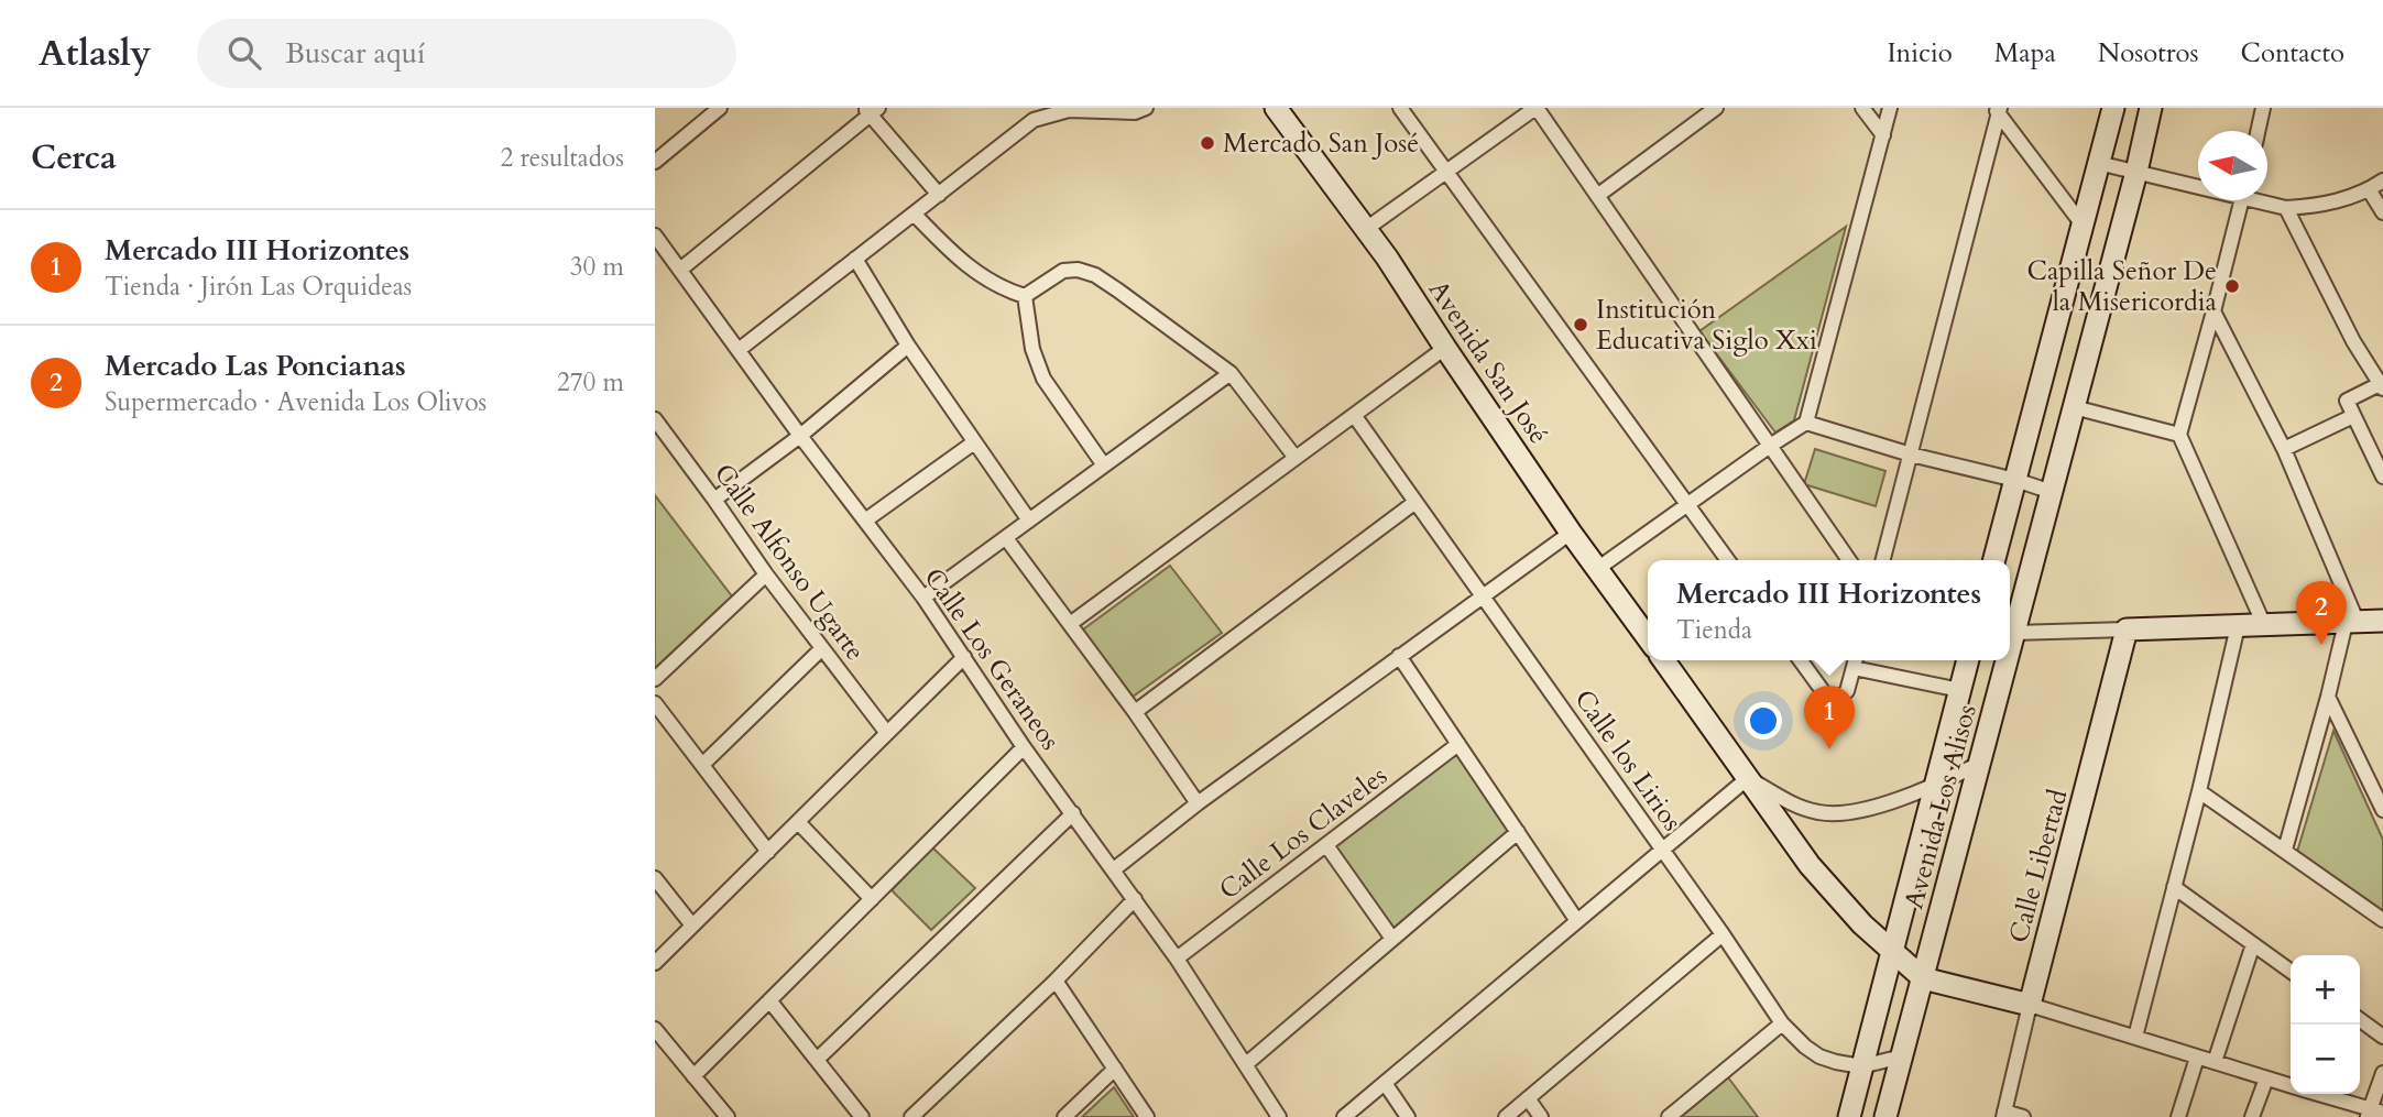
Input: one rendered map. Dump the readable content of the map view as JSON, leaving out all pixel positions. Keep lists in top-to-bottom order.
{
  "streets": {
    "street": [
      "Avenida San José",
      "Calle Alfonso Ugarte",
      "Calle Los Geraneos",
      "Calle los Lirios",
      "Avenida Los Alisos",
      "Calle Los Claveles",
      "Calle Libertad"
    ]
  },
  "crossings": [
    ["Calle Los Geraneos", "Calle Los Claveles"],
    ["Calle los Lirios", "Avenida Los Alisos"]
  ],
  "places": ["Mercado San José", "Capilla Señor De la Misericordia", "Institución Educativa Siglo Xxi"],
  "north": "left",
  "page": {
    "header": "Atlasly",
    "search": "Buscar aquí",
    "nav": [
      "Inicio",
      "Mapa",
      "Nosotros",
      "Contacto"
    ],
    "heading": ["Cerca", "2 resultados"],
    "list": [
      {
        "mark": "1",
        "name": "Mercado III Horizontes",
        "note": "Tienda · Jirón Las Orquideas",
        "value": "30 m"
      },
      {
        "mark": "2",
        "name": "Mercado Las Poncianas",
        "note": "Supermercado · Avenida Los Olivos",
        "value": "270 m"
      }
    ],
    "popup": ["Mercado III Horizontes", "Tienda"],
    "pins": ["2", "1"],
    "map_buttons": ["+", "−"]
  }
}
